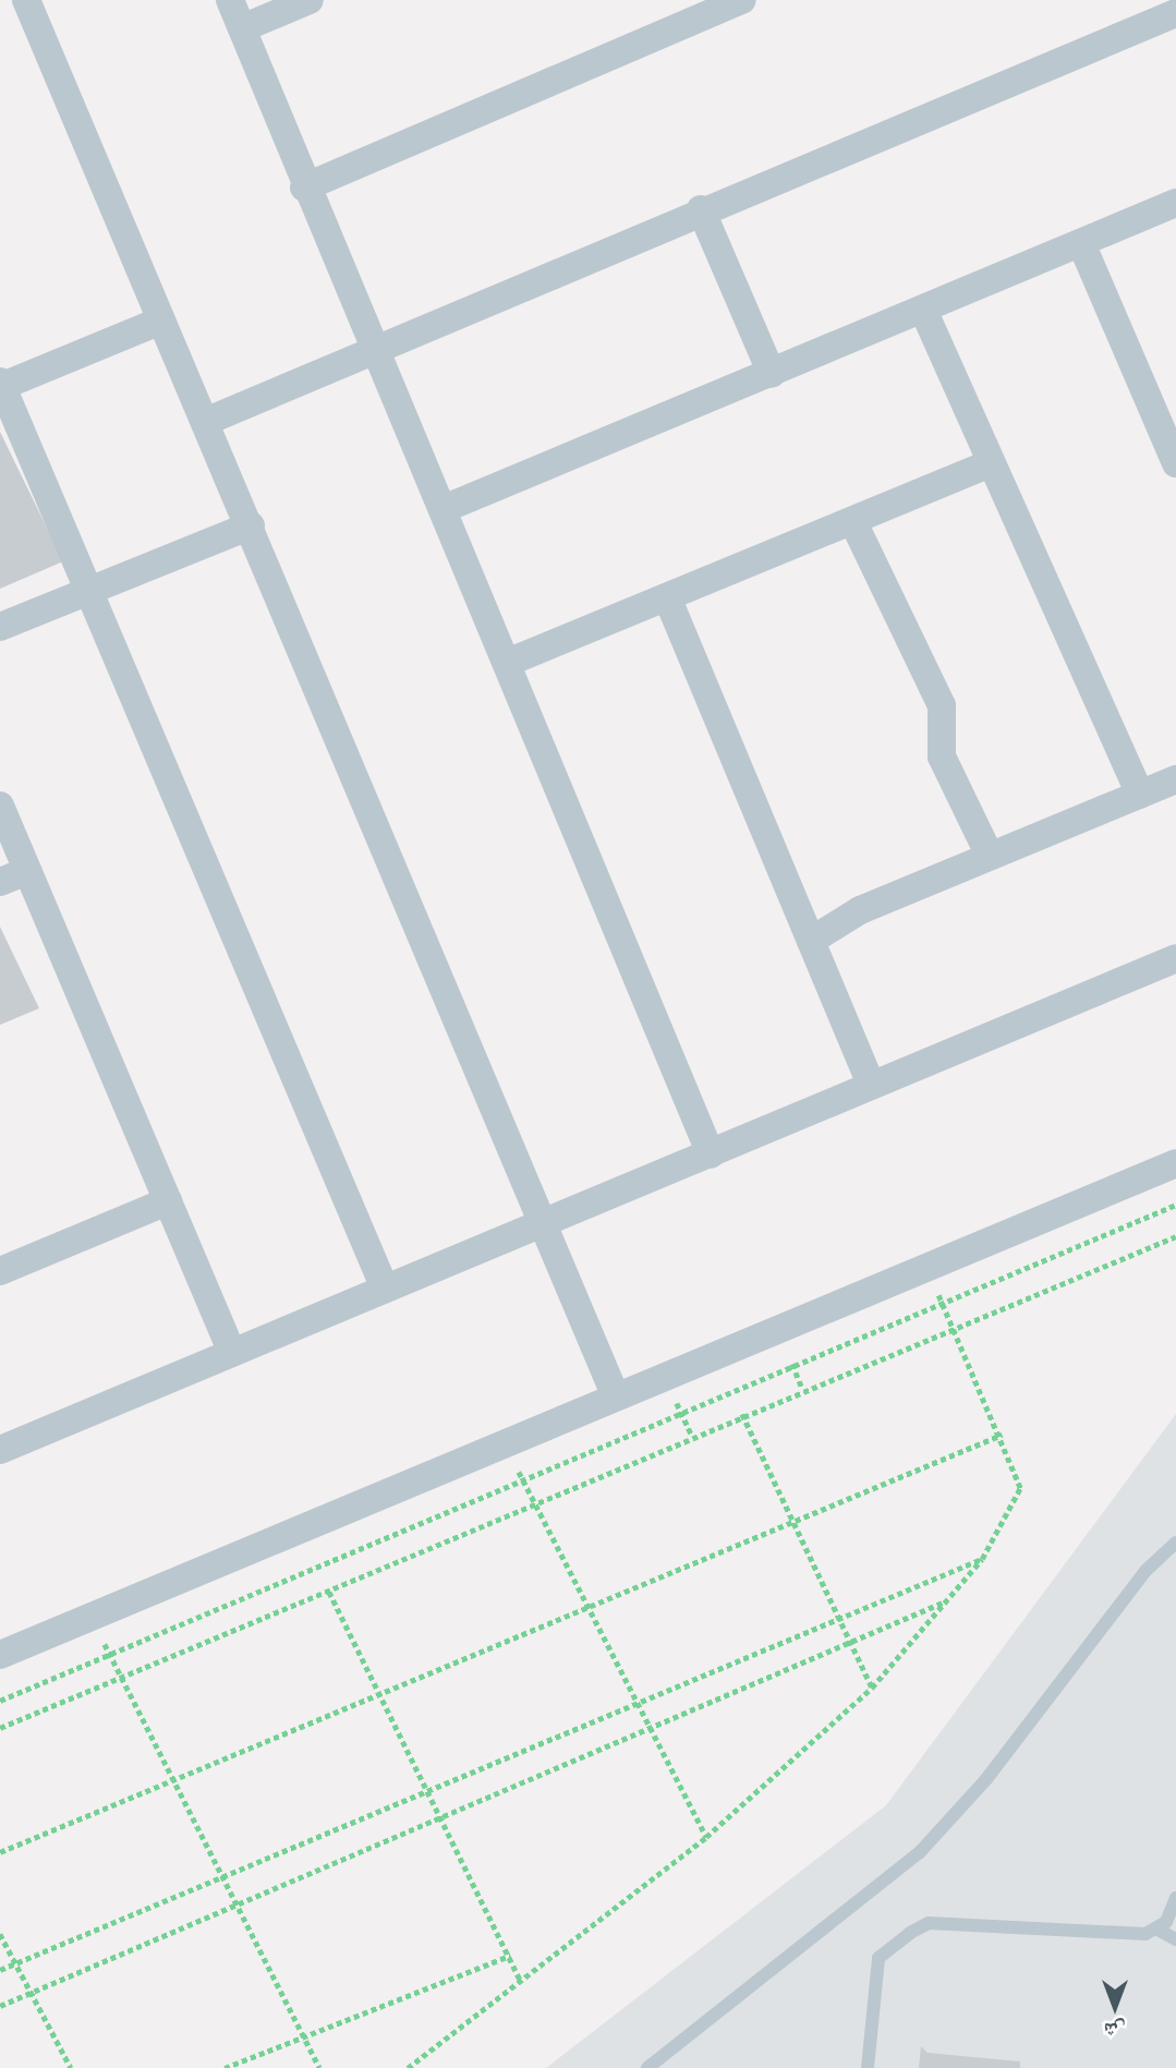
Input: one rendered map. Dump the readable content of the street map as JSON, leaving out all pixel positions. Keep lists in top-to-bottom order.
{
  "north": "bottom"
}
